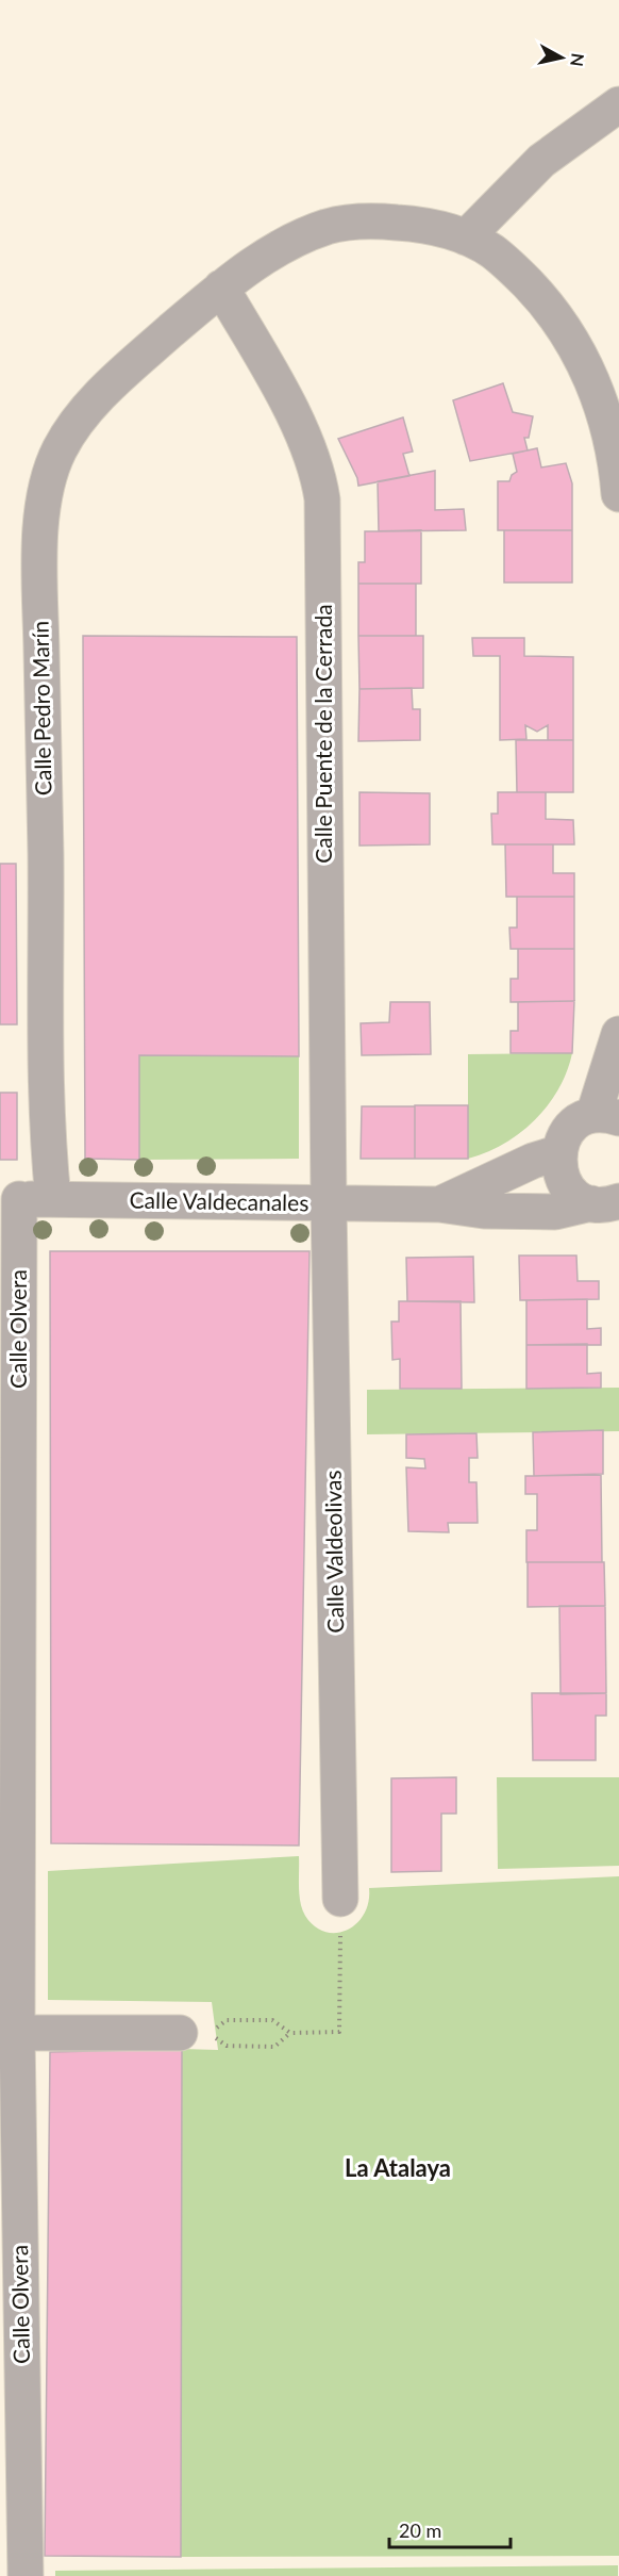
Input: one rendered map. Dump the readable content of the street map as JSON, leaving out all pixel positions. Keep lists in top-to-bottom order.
{
  "streets": {
    "street": [
      "Calle Pedro Marín",
      "Calle Puente de la Cerrada",
      "Calle Valdecanales",
      "Calle Olvera",
      "Calle Valdeolivas"
    ]
  },
  "crossings": [
    ["Calle Pedro Marín", "Calle Puente de la Cerrada"],
    ["Calle Pedro Marín", "Calle Valdecanales"],
    ["Calle Puente de la Cerrada", "Calle Valdecanales"],
    ["Calle Puente de la Cerrada", "Calle Valdeolivas"],
    ["Calle Valdecanales", "Calle Olvera"],
    ["Calle Valdecanales", "Calle Valdeolivas"]
  ],
  "districts": ["La Atalaya"],
  "scale_bar": "20 m",
  "north": "right"
}
